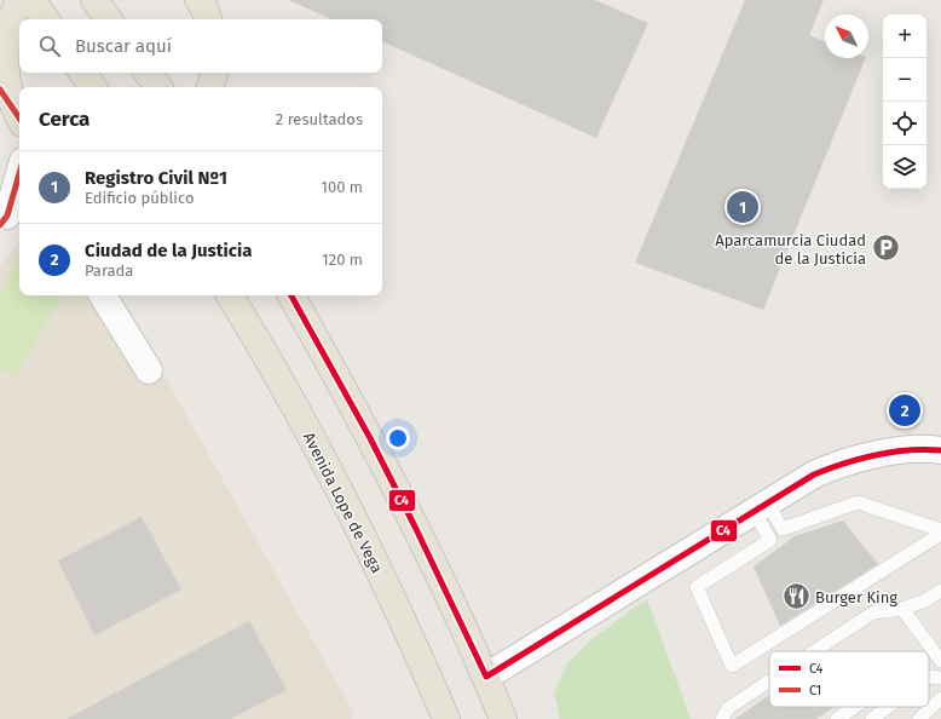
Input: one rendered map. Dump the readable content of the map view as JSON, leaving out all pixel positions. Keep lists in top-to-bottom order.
{
  "streets": {
    "main road": ["Avenida Lope de Vega"]
  },
  "places": {
    "parking": ["Aparcamurcia Ciudad de la Justicia"],
    "restaurant": ["Burger King"]
  },
  "lines": ["transit line C1", "transit line C4"],
  "legend": ["C4", "C1"],
  "north": "top left",
  "page": {
    "map_buttons": ["+", "−"],
    "search": "Buscar aquí",
    "heading": ["Cerca", "2 resultados"],
    "list": [
      {
        "mark": "1",
        "name": "Registro Civil Nº1",
        "note": "Edificio público",
        "value": "100 m"
      },
      {
        "mark": "2",
        "name": "Ciudad de la Justicia",
        "note": "Parada",
        "value": "120 m"
      }
    ],
    "pins": ["1", "2"]
  }
}
